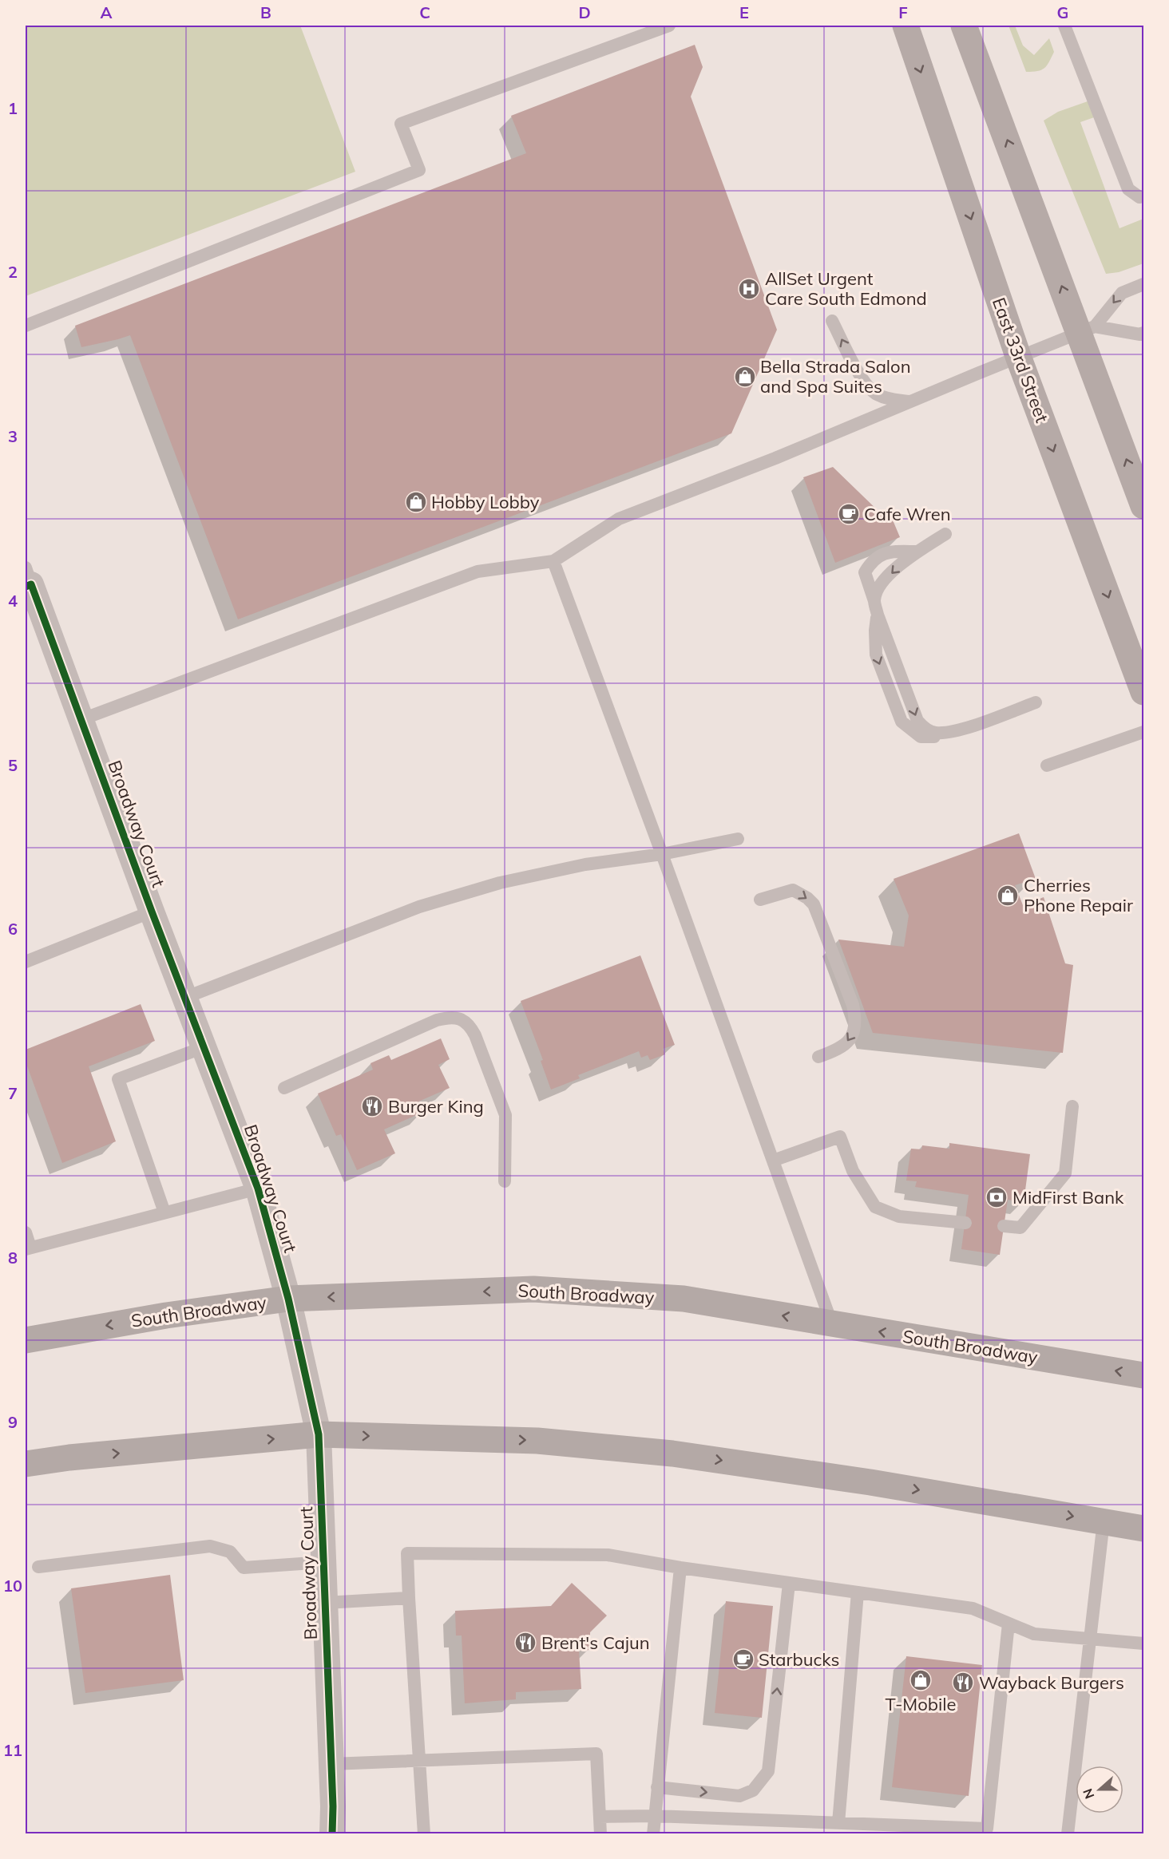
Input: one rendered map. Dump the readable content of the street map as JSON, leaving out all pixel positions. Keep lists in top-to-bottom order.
{
  "streets": {
    "main road": ["East 33rd Street", "South Broadway"],
    "street": ["Broadway Court"]
  },
  "crossings": [
    ["Broadway Court", "South Broadway"]
  ],
  "places": {
    "hospital": ["AllSet Urgent Care South Edmond"],
    "shop": [
      "Bella Strada Salon and Spa Suites",
      "Hobby Lobby",
      "Cherries Phone Repair",
      "T-Mobile"
    ],
    "cafe": ["Cafe Wren", "Starbucks"],
    "restaurant": ["Burger King", "Brent's Cajun", "Wayback Burgers"],
    "bank": ["MidFirst Bank"]
  },
  "north": "left",
  "grid": {
    "columns": [
      "A",
      "B",
      "C",
      "D",
      "E",
      "F",
      "G"
    ],
    "rows": [
      "1",
      "2",
      "3",
      "4",
      "5",
      "6",
      "7",
      "8",
      "9",
      "10",
      "11"
    ]
  }
}
